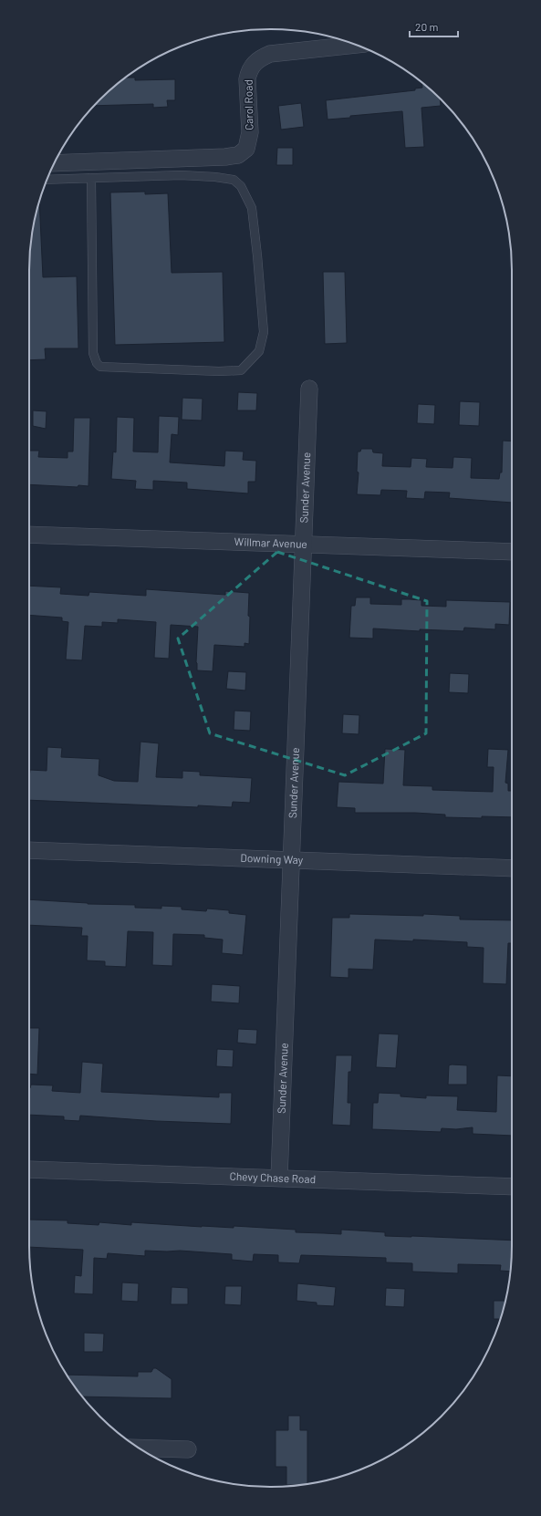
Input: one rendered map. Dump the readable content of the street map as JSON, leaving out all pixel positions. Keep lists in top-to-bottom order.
{
  "streets": {
    "street": [
      "Carol Road",
      "Sunder Avenue",
      "Willmar Avenue",
      "Downing Way",
      "Chevy Chase Road"
    ]
  },
  "crossings": [
    ["Sunder Avenue", "Willmar Avenue"],
    ["Sunder Avenue", "Downing Way"],
    ["Sunder Avenue", "Chevy Chase Road"]
  ],
  "scale_bar": "20 m"
}
